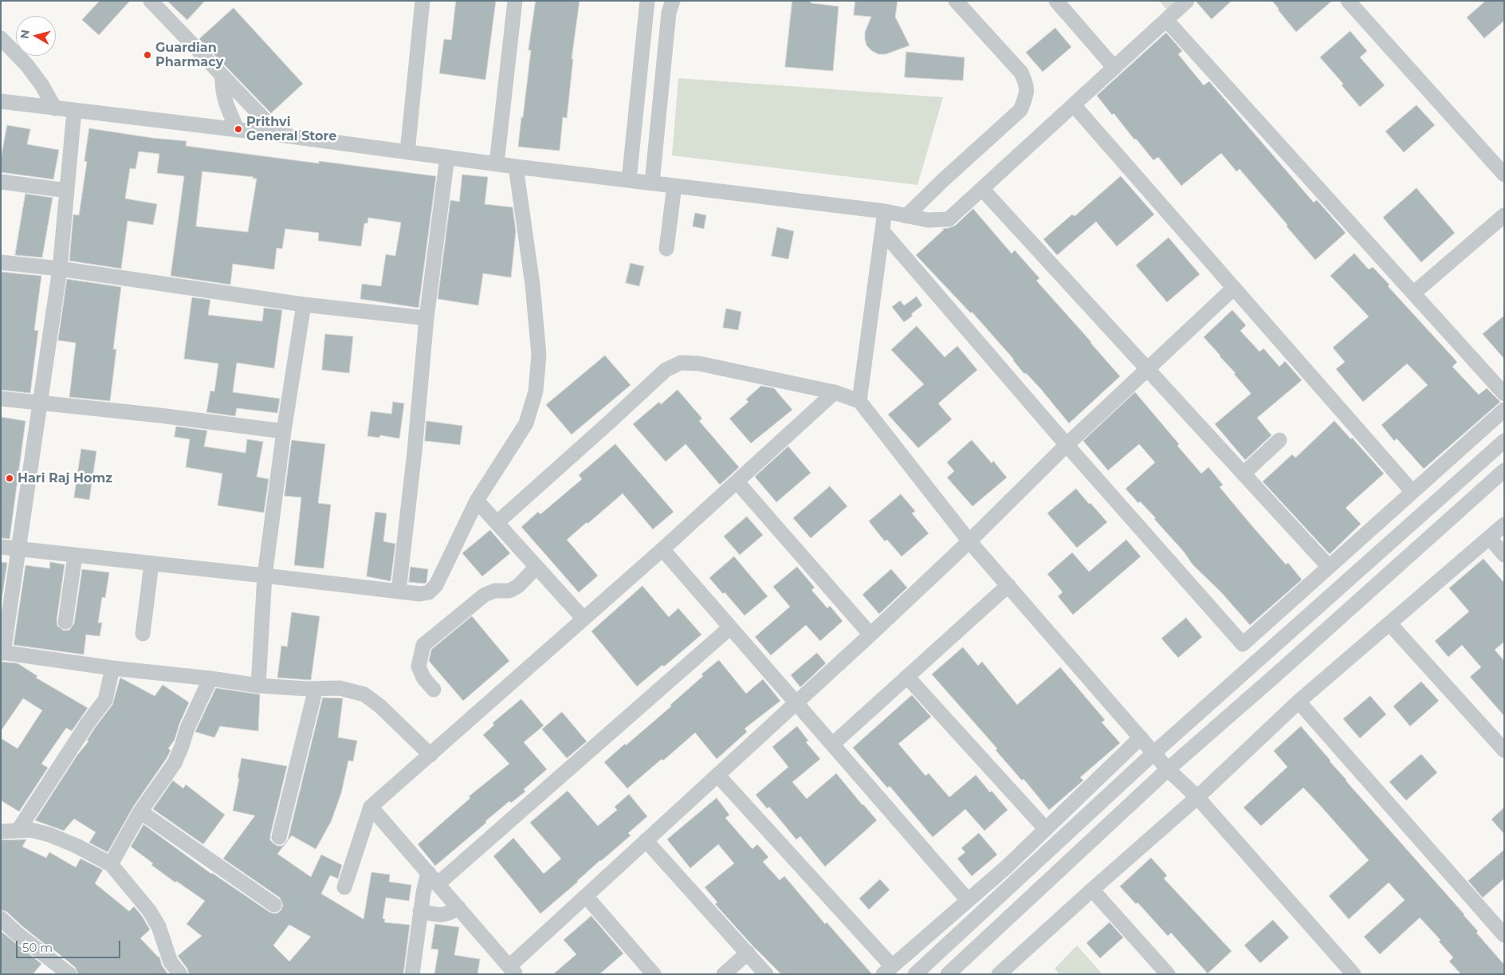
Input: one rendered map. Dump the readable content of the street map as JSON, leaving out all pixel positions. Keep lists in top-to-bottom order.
{
  "places": ["Guardian Pharmacy", "Prithvi General Store", "Hari Raj Homz"],
  "scale_bar": "50 m",
  "north": "left"
}
